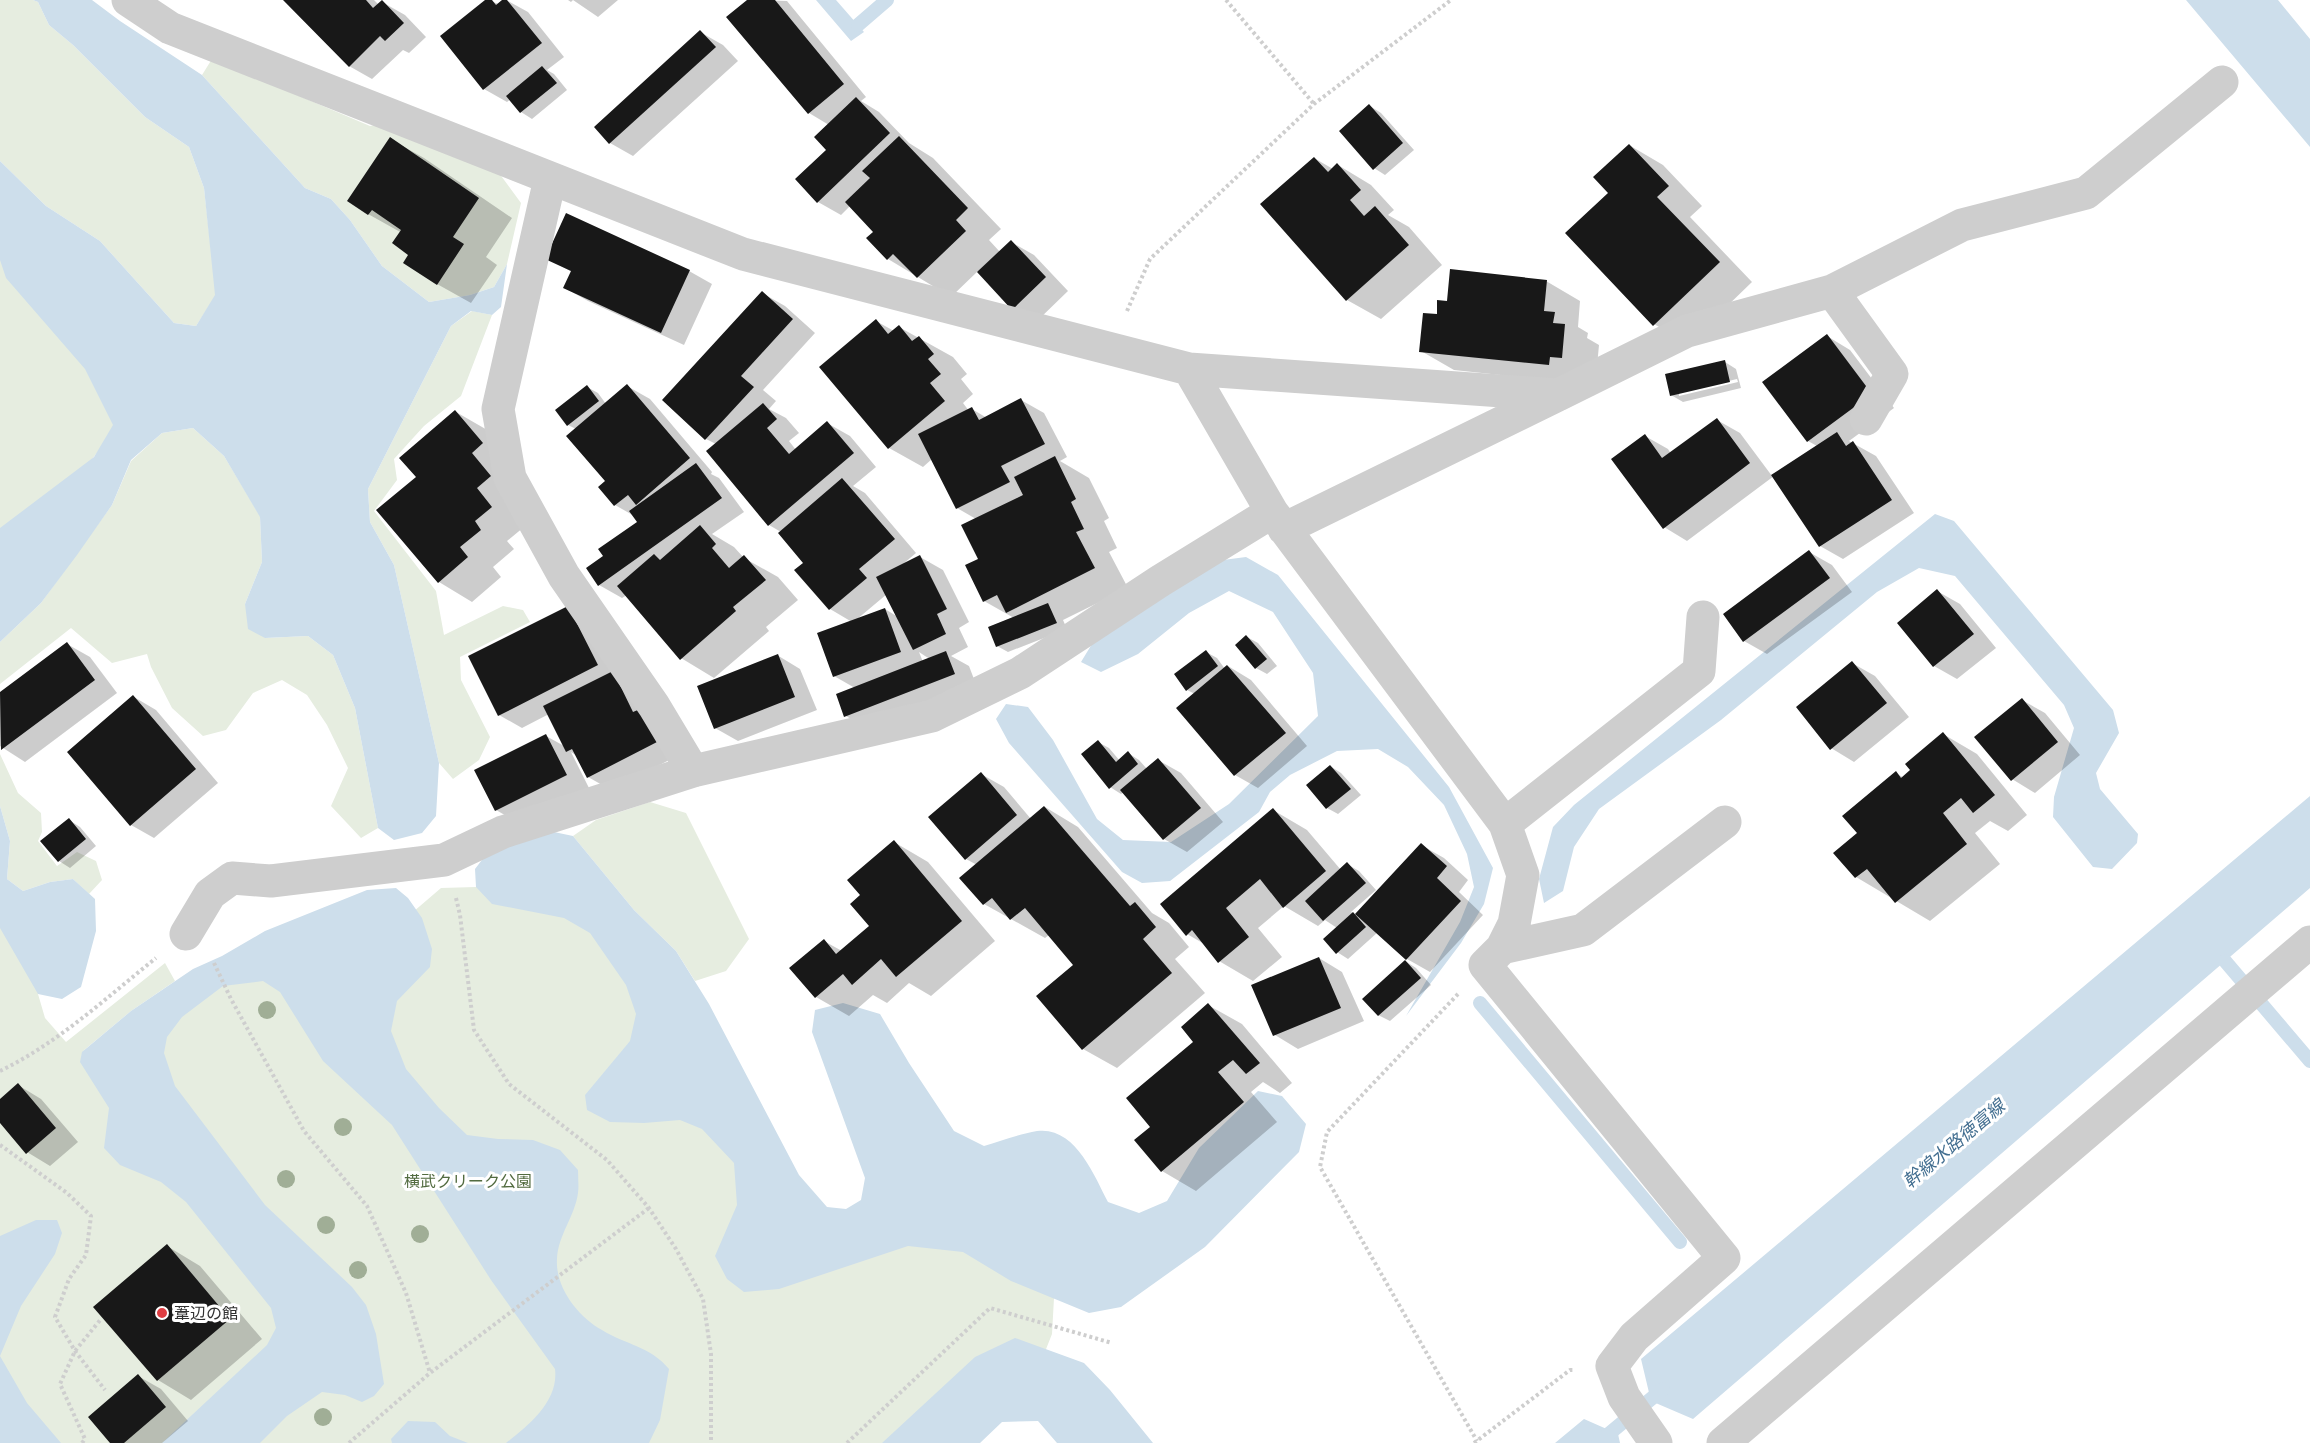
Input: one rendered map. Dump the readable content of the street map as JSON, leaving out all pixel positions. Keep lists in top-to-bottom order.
{
  "water": ["幹線水路徳富線"],
  "parks": ["横武クリーク公園"],
  "places": ["葦辺の館"]
}
